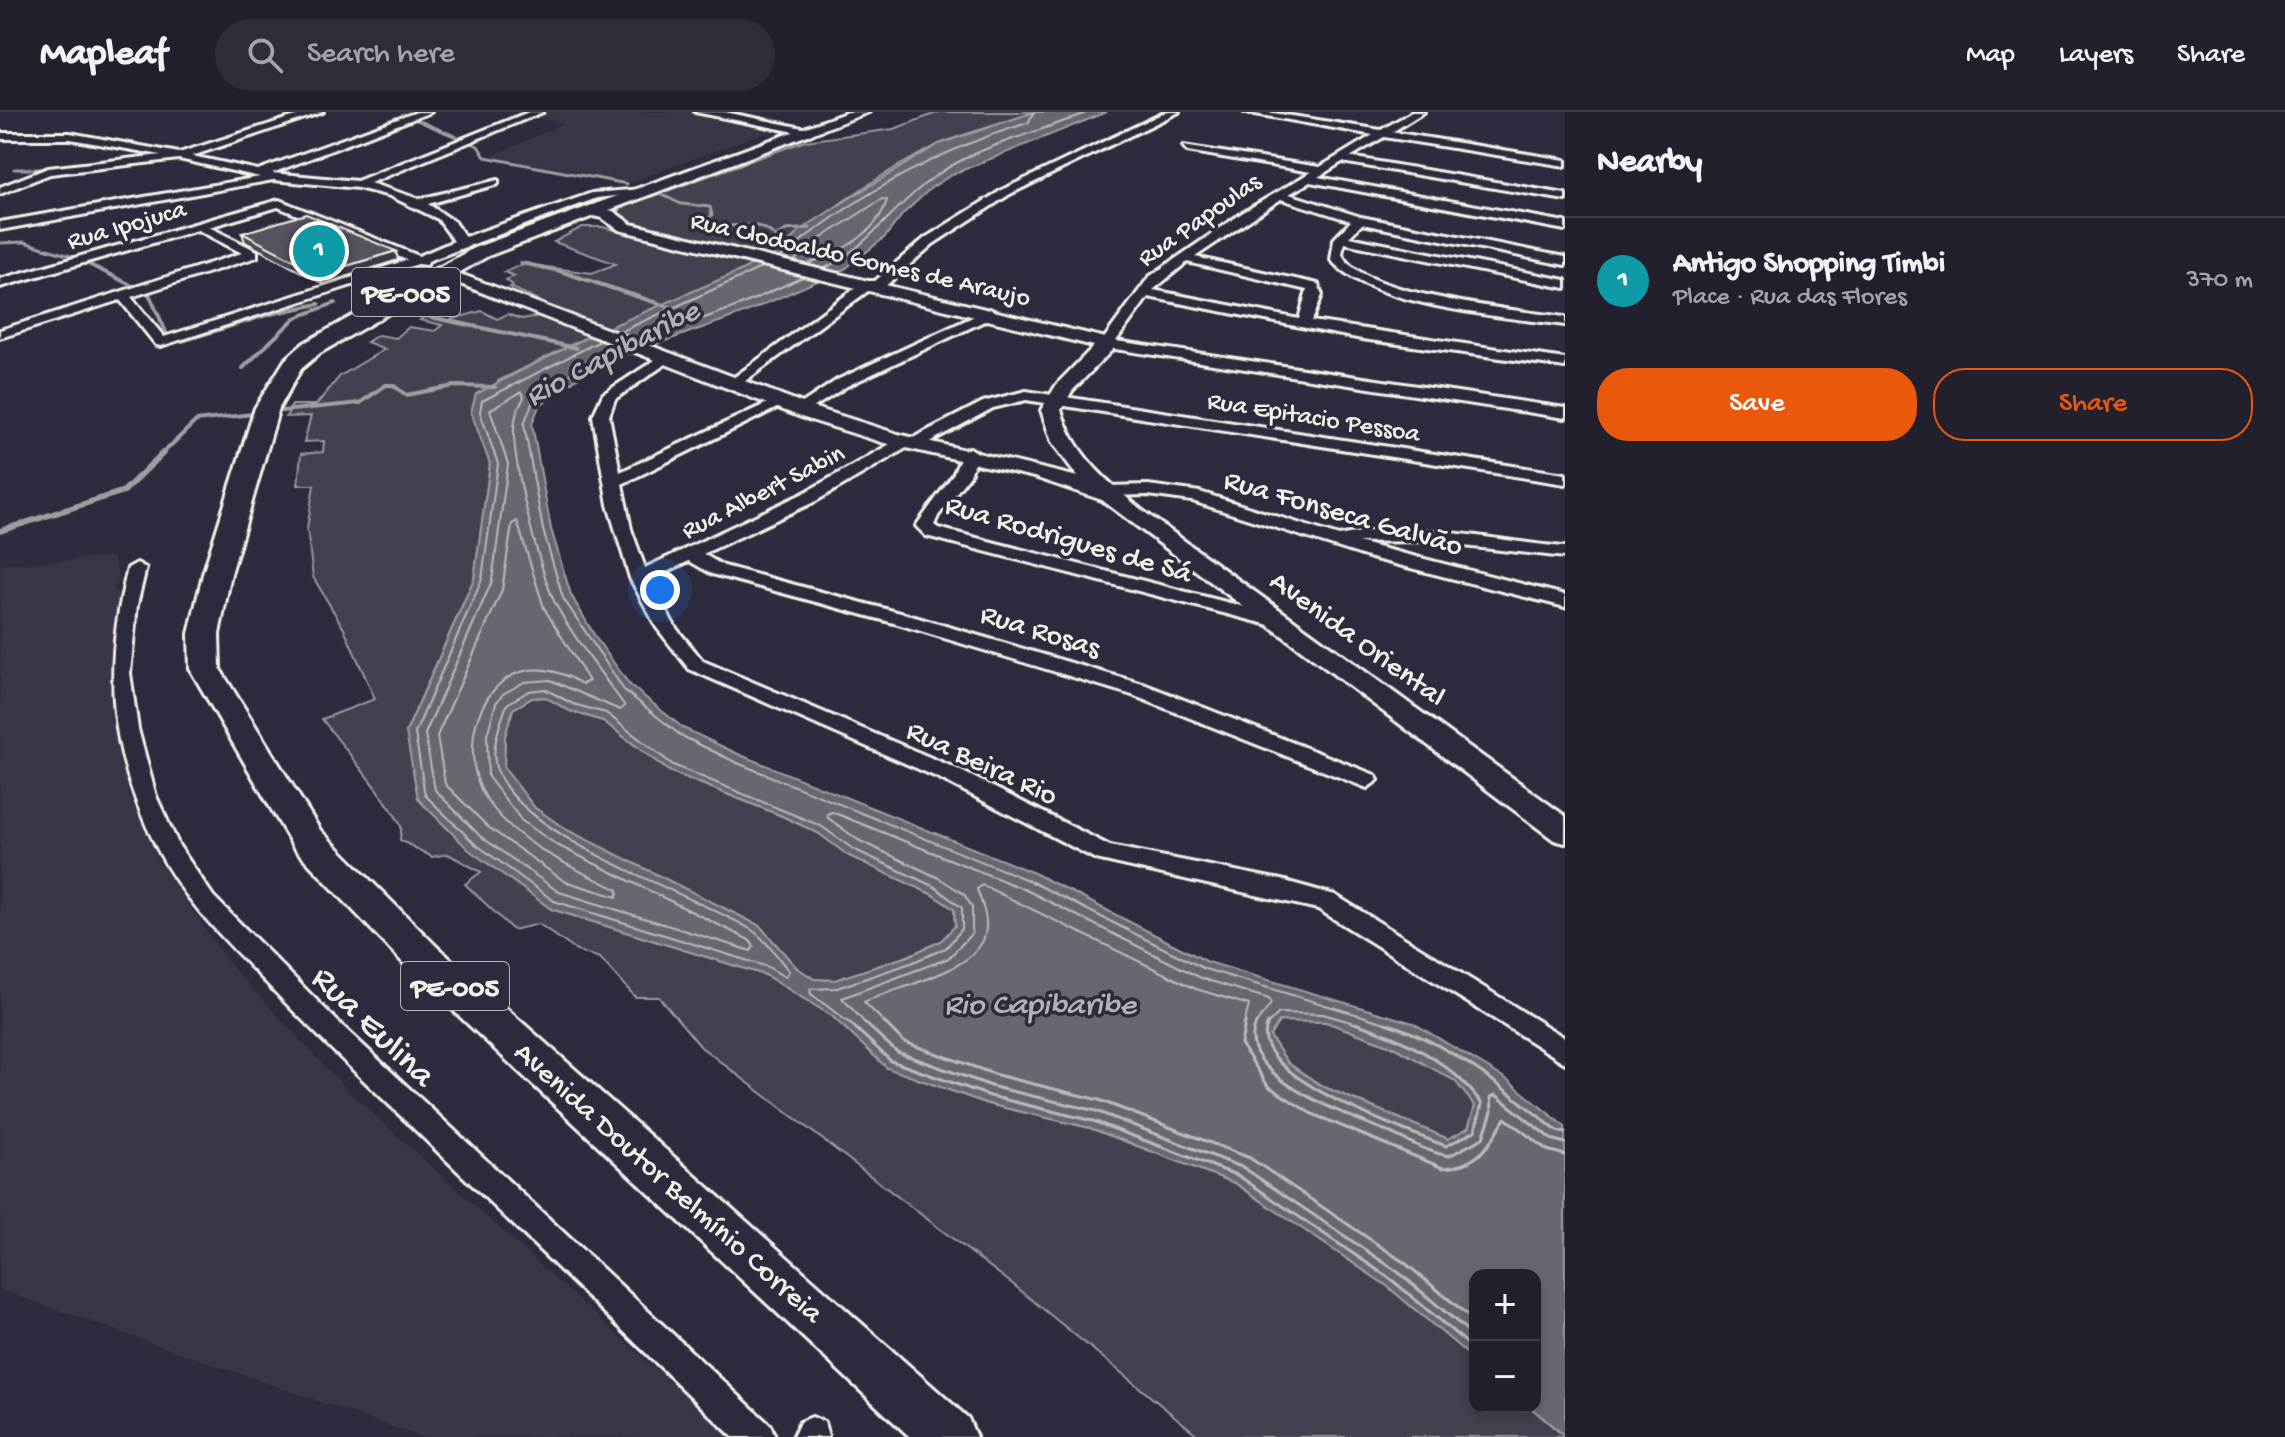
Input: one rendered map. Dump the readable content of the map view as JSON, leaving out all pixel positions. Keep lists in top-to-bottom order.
{
  "streets": {
    "main road": ["PE-005", "Avenida Doutor Belmínio Correia"],
    "street": [
      "Rua Papoulas",
      "Rua Ipojuca",
      "Rua Clodoaldo Gomes de Araujo",
      "Rua Epitacio Pessoa",
      "Rua Albert Sabin",
      "Rua Fonseca Galvão",
      "Rua Rodrigues de Sá",
      "Rua Rosas",
      "Avenida Oriental",
      "Rua Beira Rio",
      "Rua Eulina"
    ]
  },
  "crossings": [
    ["Rua Papoulas", "Rua Clodoaldo Gomes de Araujo"],
    ["Rua Papoulas", "Rua Epitacio Pessoa"],
    ["Rua Clodoaldo Gomes de Araujo", "Avenida Doutor Belmínio Correia"],
    ["Rua Epitacio Pessoa", "Rua Albert Sabin"],
    ["Rua Epitacio Pessoa", "Avenida Oriental"],
    ["Rua Albert Sabin", "Rua Rosas"],
    ["Rua Albert Sabin", "Avenida Oriental"],
    ["Rua Albert Sabin", "Rua Beira Rio"],
    ["Rua Fonseca Galvão", "Avenida Oriental"],
    ["Rua Rodrigues de Sá", "Avenida Oriental"],
    ["Avenida Oriental", "Rua Beira Rio"],
    ["Avenida Oriental", "Avenida Doutor Belmínio Correia"]
  ],
  "water": ["Rio Capibaribe"],
  "page": {
    "header": "Mapleaf",
    "search": "Search here",
    "nav": ["Map", "Layers", "Share"],
    "heading": "Nearby",
    "list": [
      {
        "mark": "1",
        "name": "Antigo Shopping Timbi",
        "note": "Place · Rua das Flores",
        "value": "370 m"
      }
    ],
    "pins": "1",
    "buttons": ["Save", "Share"],
    "map_buttons": ["+", "−"]
  }
}
